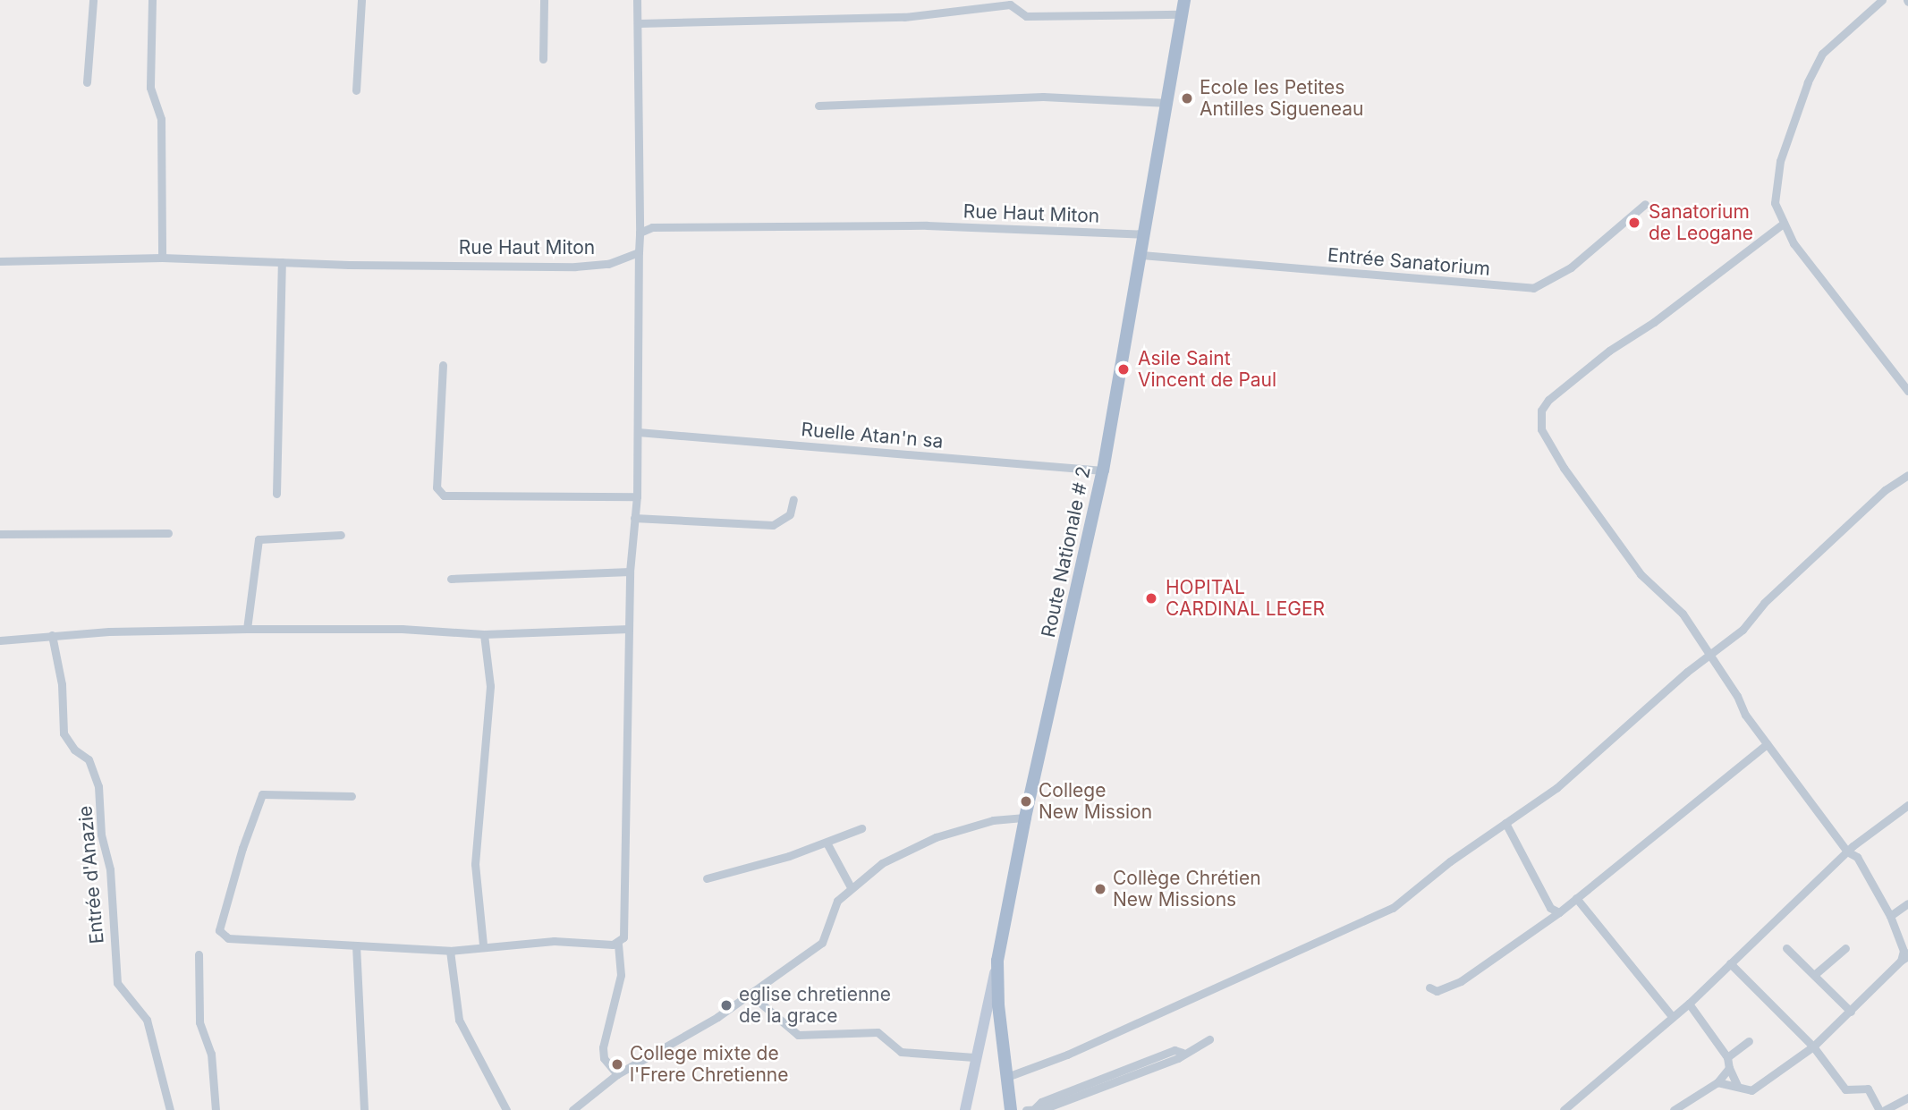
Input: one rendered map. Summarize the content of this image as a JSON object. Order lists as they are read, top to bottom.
{
  "streets": {
    "main road": ["Route Nationale # 2"],
    "street": [
      "Rue Haut Miton",
      "Entrée Sanatorium",
      "Ruelle Atan'n sa",
      "Entrée d'Anazie"
    ]
  },
  "crossings": [
    ["Rue Haut Miton", "Route Nationale # 2"],
    ["Entrée Sanatorium", "Route Nationale # 2"],
    ["Ruelle Atan'n sa", "Route Nationale # 2"]
  ],
  "places": [
    "Ecole les Petites Antilles Sigueneau",
    "Sanatorium de Leogane",
    "Asile Saint Vincent de Paul",
    "HOPITAL CARDINAL LEGER",
    "College New Mission",
    "Collège Chrétien New Missions",
    "eglise chretienne de la grace",
    "College mixte de l'Frere Chretienne"
  ]
}
